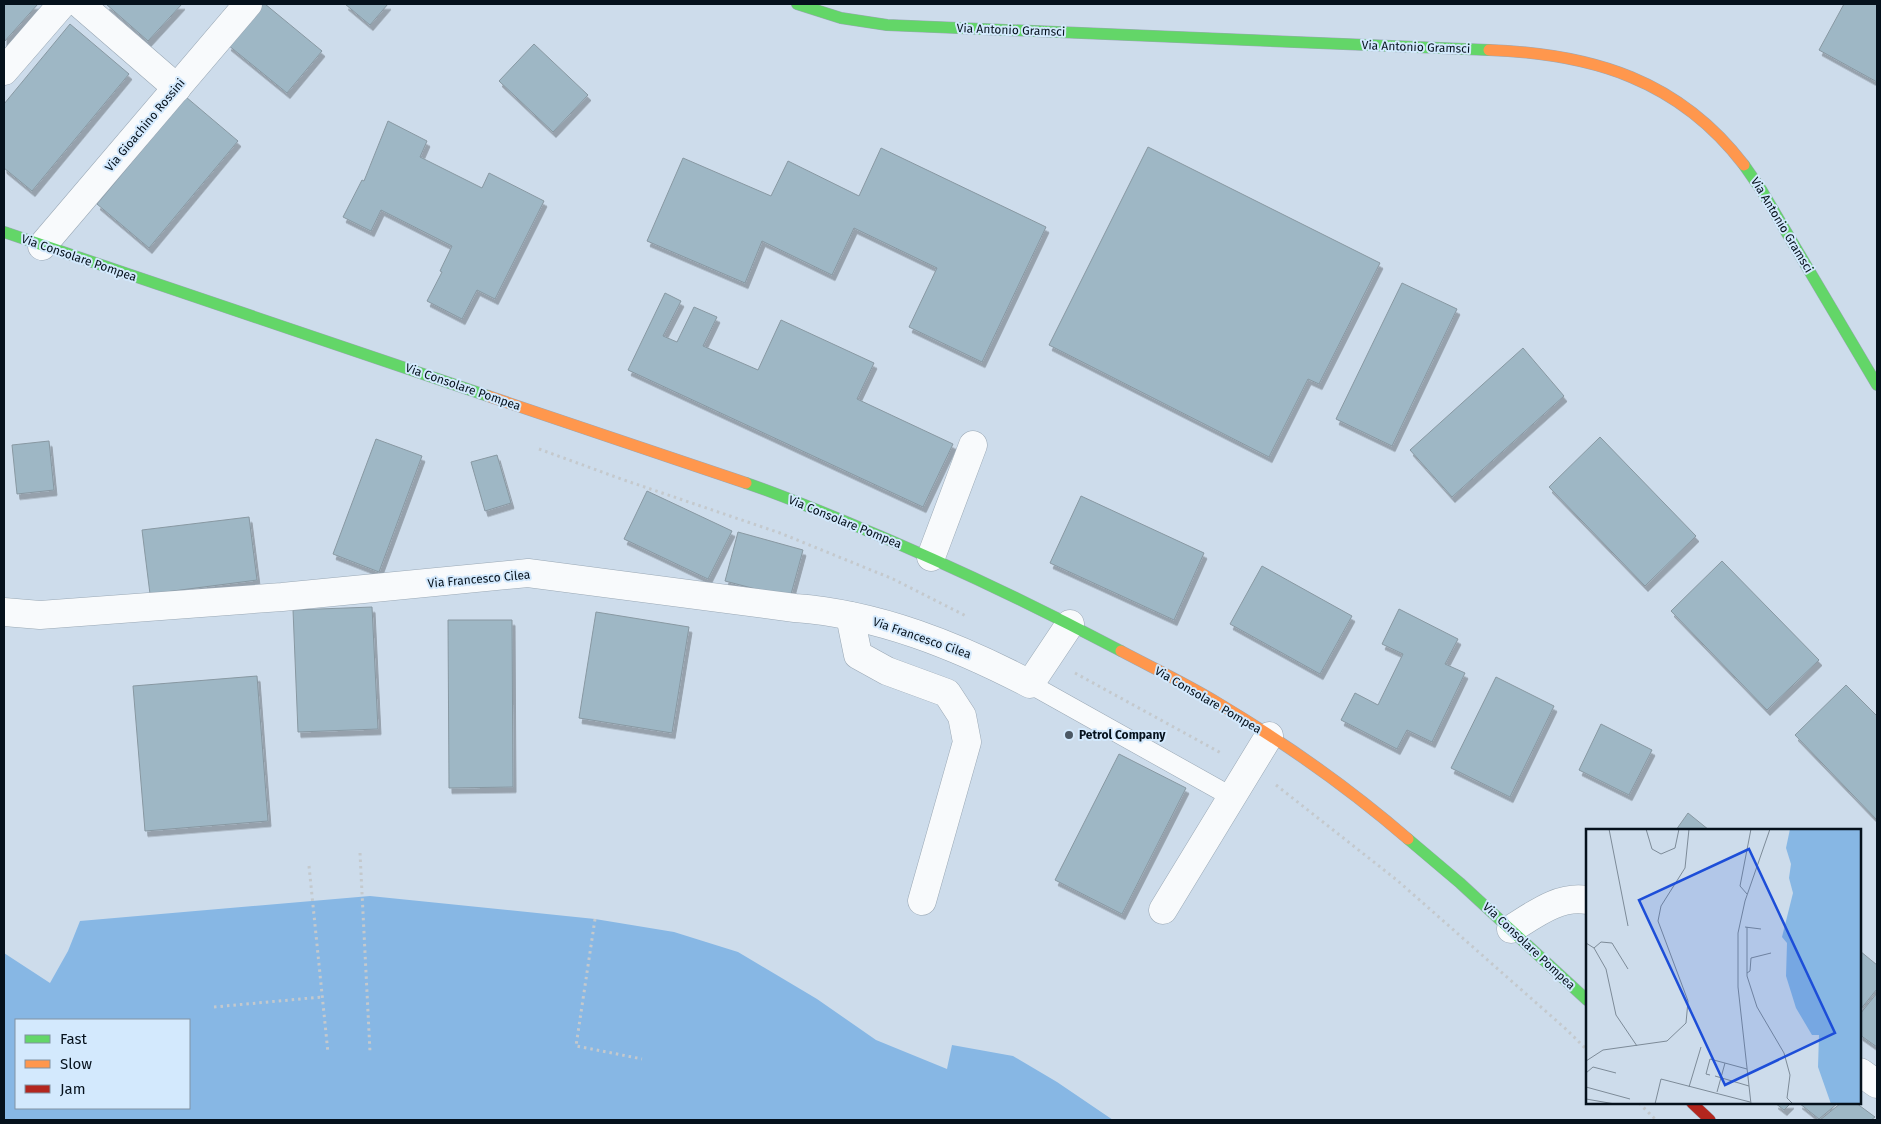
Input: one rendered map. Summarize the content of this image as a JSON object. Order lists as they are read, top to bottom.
{
  "streets": {
    "main road": ["Via Antonio Gramsci", "Via Consolare Pompea"],
    "street": ["Via Gioachino Rossini", "Via Francesco Cilea"]
  },
  "crossings": [
    ["Via Gioachino Rossini", "Via Consolare Pompea"]
  ],
  "places": ["Petrol Company"],
  "legend": ["Fast", "Slow", "Jam"]
}
